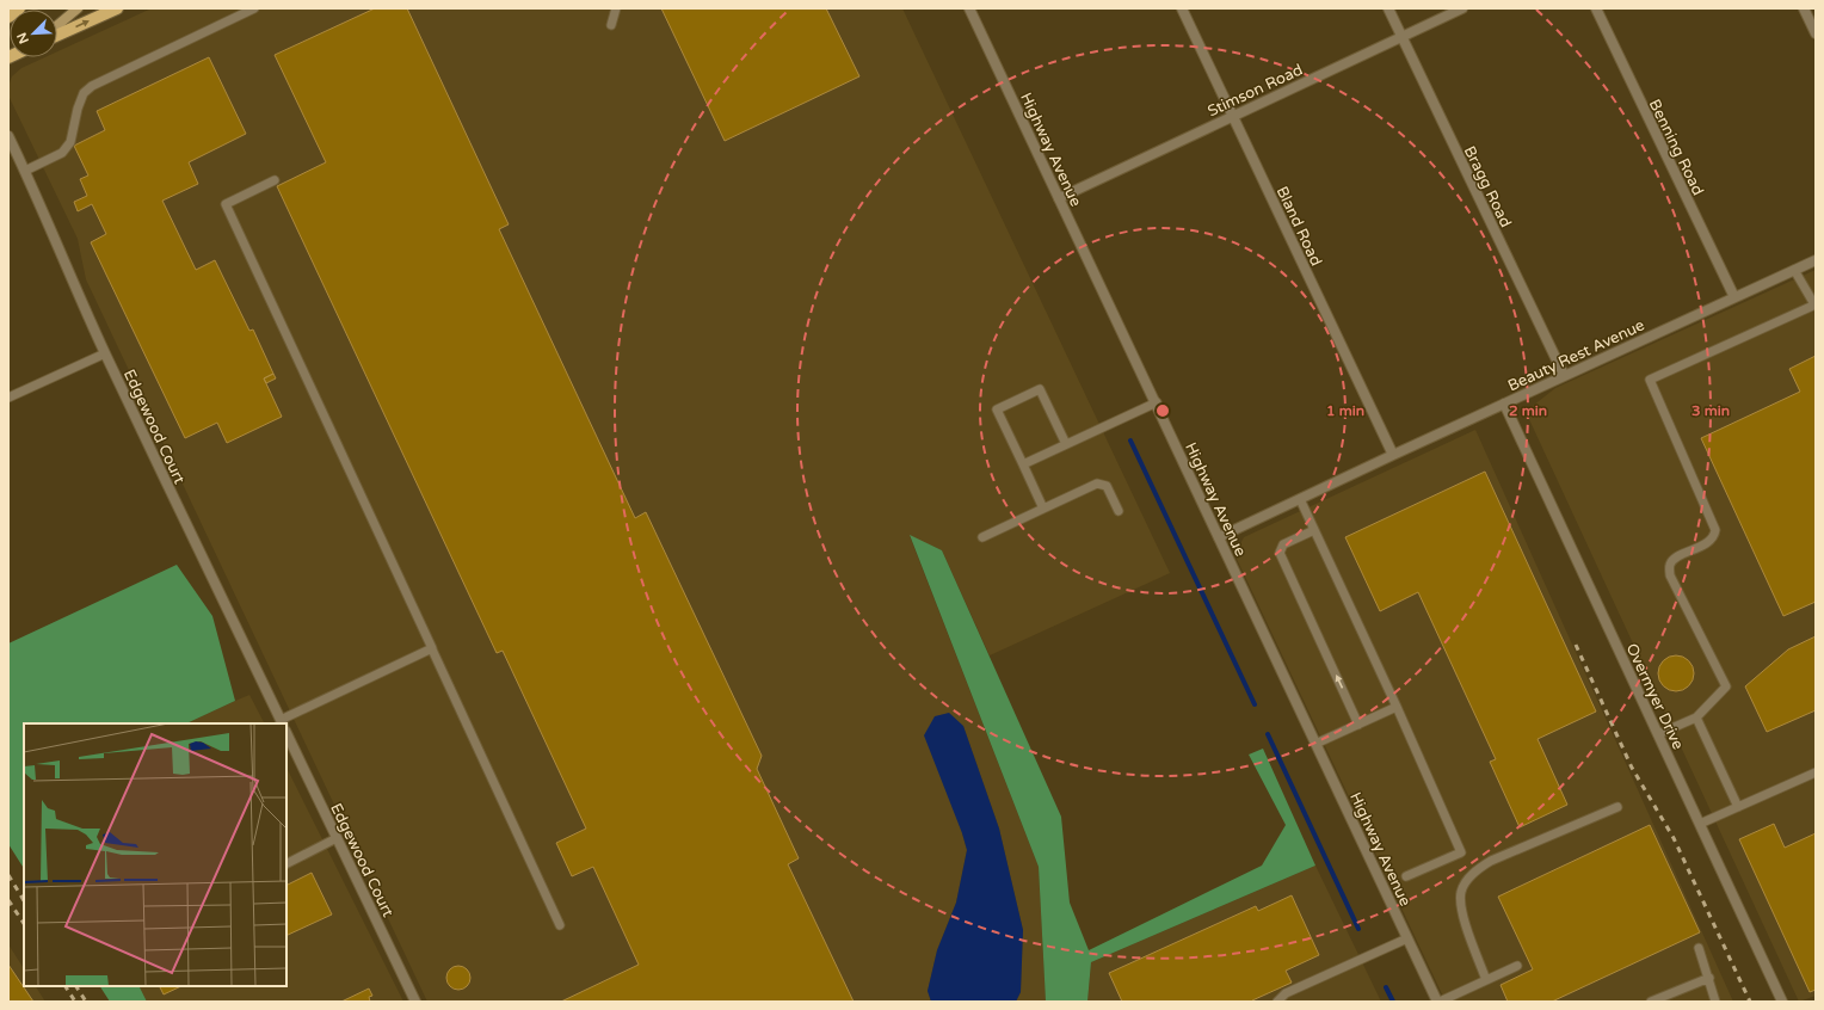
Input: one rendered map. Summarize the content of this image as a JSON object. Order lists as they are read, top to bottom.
{
  "streets": {
    "street": [
      "Stimson Road",
      "Benning Road",
      "Highway Avenue",
      "Bragg Road",
      "Bland Road",
      "Beauty Rest Avenue",
      "Edgewood Court",
      "Overmyer Drive"
    ]
  },
  "crossings": [
    ["Stimson Road", "Highway Avenue"],
    ["Stimson Road", "Bragg Road"],
    ["Stimson Road", "Bland Road"],
    ["Benning Road", "Beauty Rest Avenue"],
    ["Highway Avenue", "Beauty Rest Avenue"],
    ["Bragg Road", "Beauty Rest Avenue"],
    ["Bland Road", "Beauty Rest Avenue"],
    ["Beauty Rest Avenue", "Overmyer Drive"]
  ],
  "north": "bottom left",
  "rings": ["1 min", "2 min", "3 min"]
}
